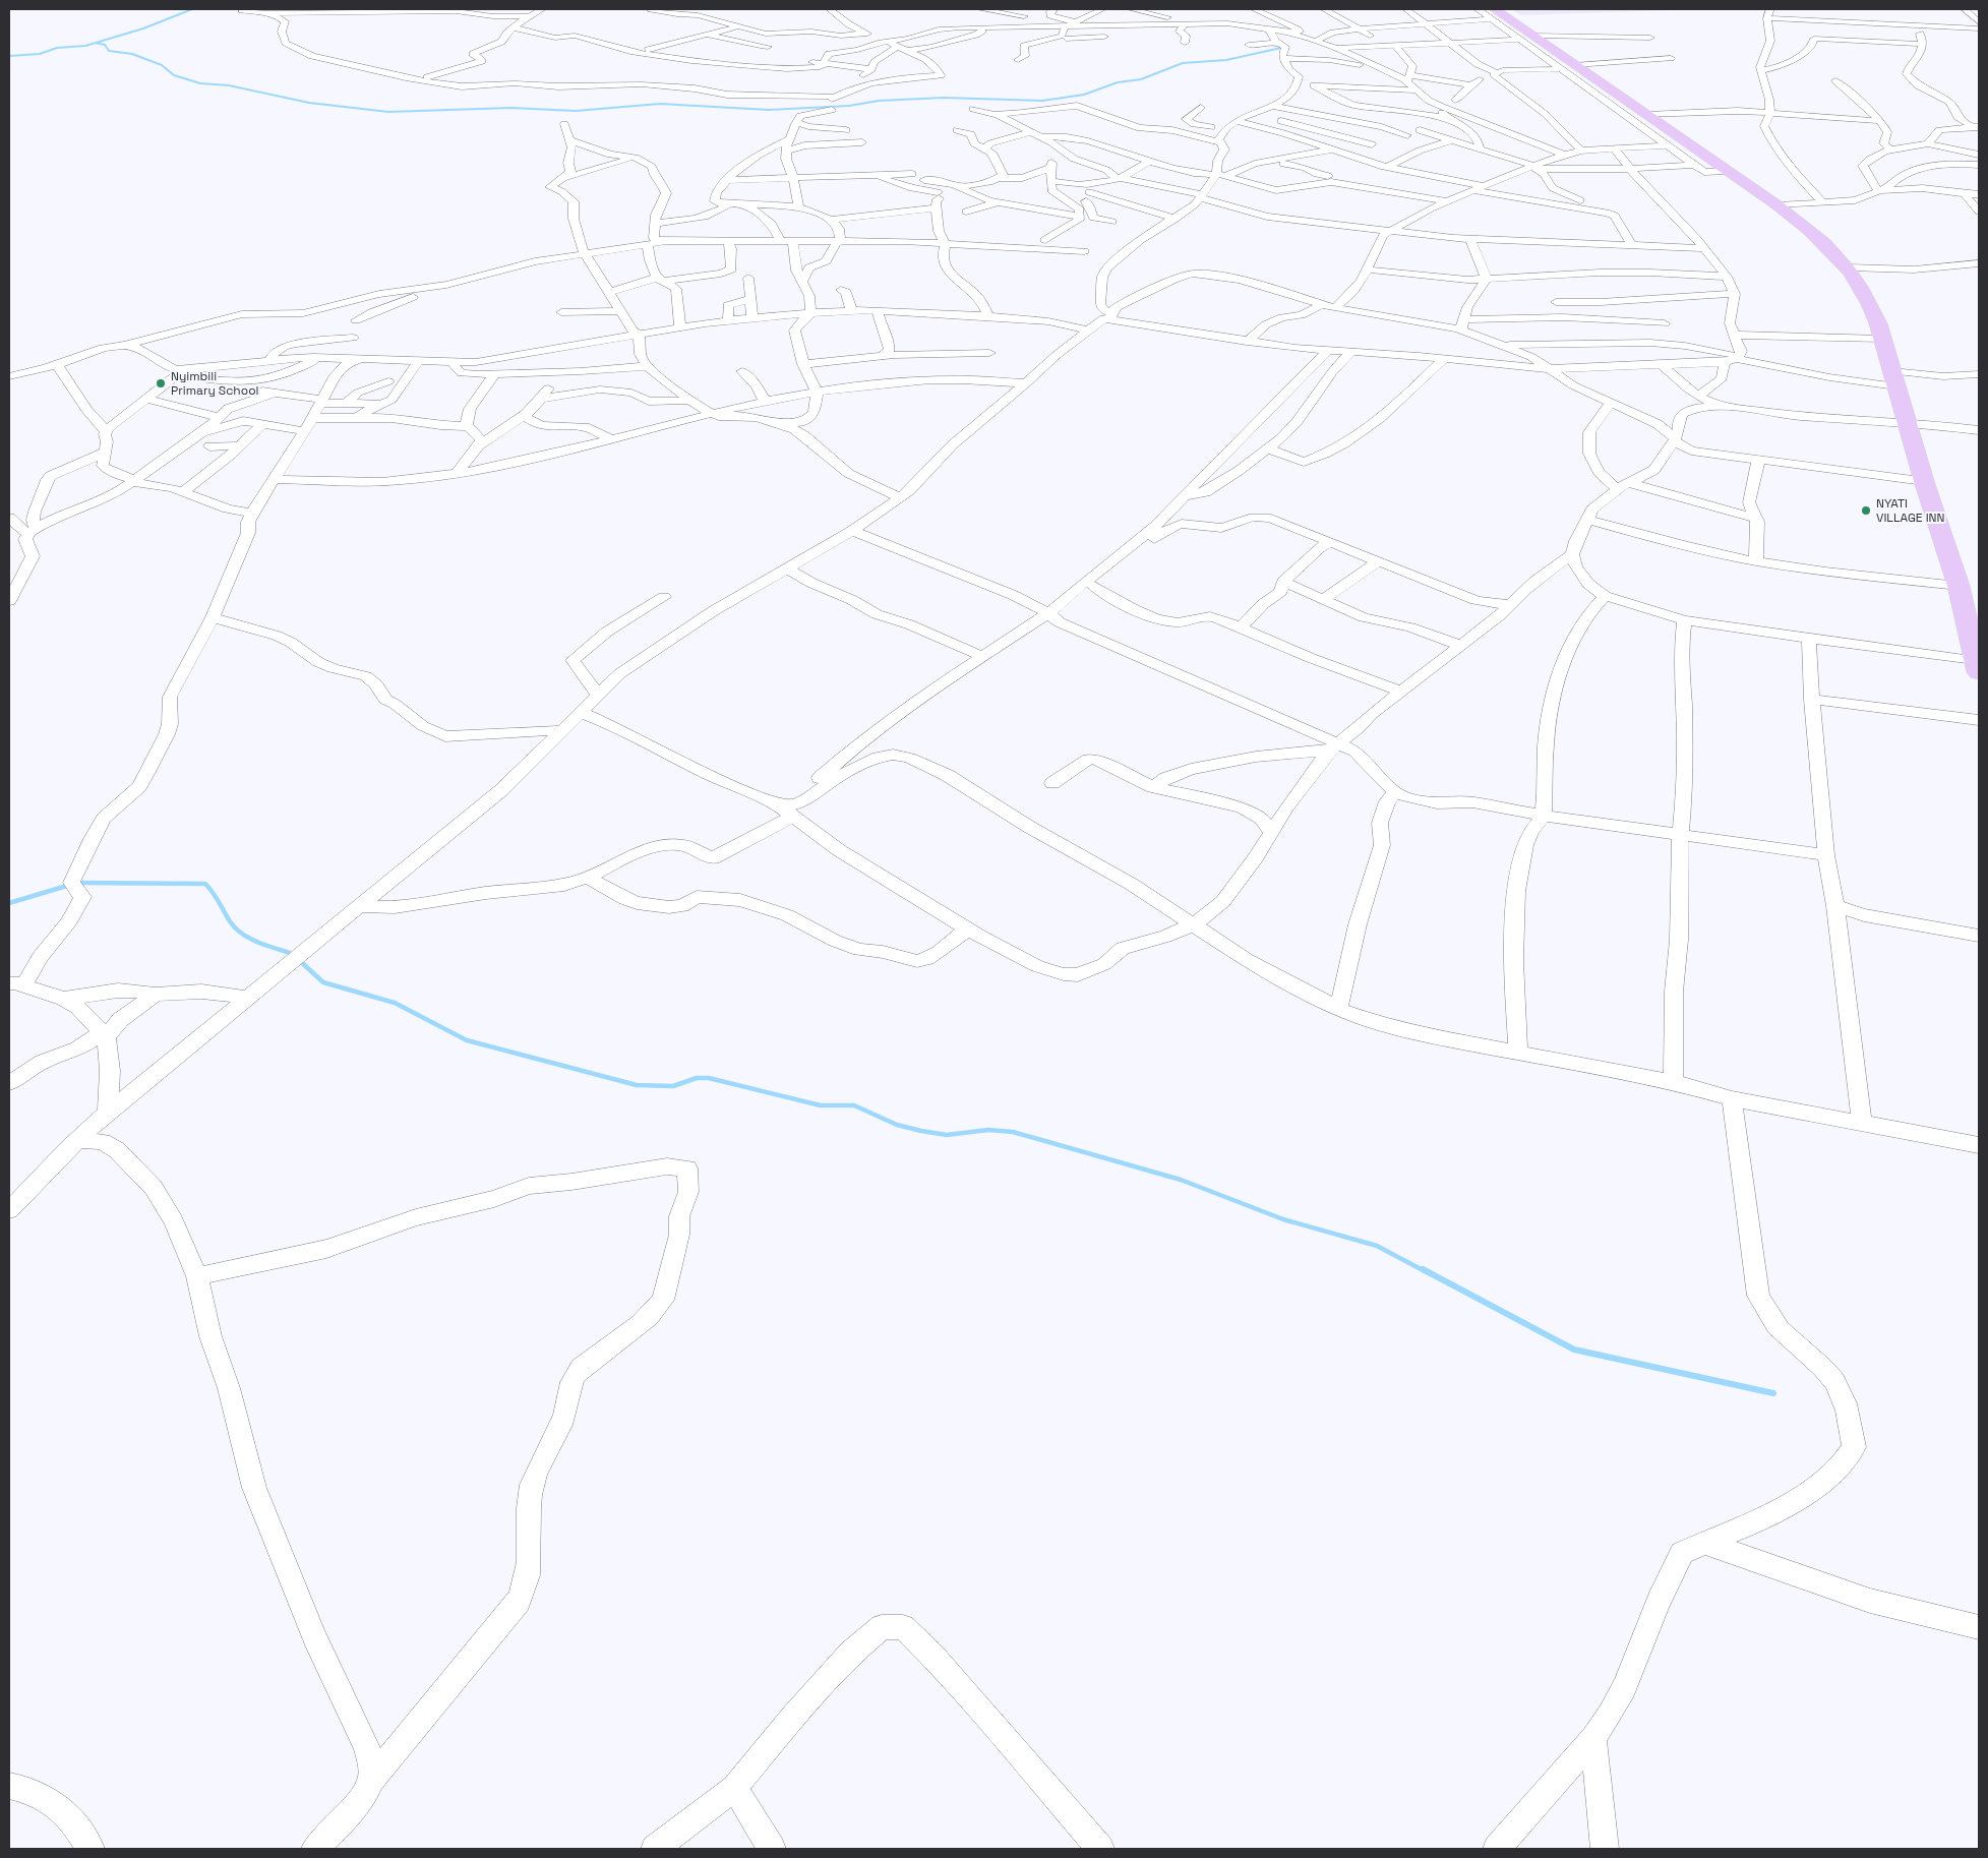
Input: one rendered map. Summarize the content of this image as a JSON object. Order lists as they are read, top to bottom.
{
  "places": ["Nyimbili Primary School", "NYATI VILLAGE INN"]
}
